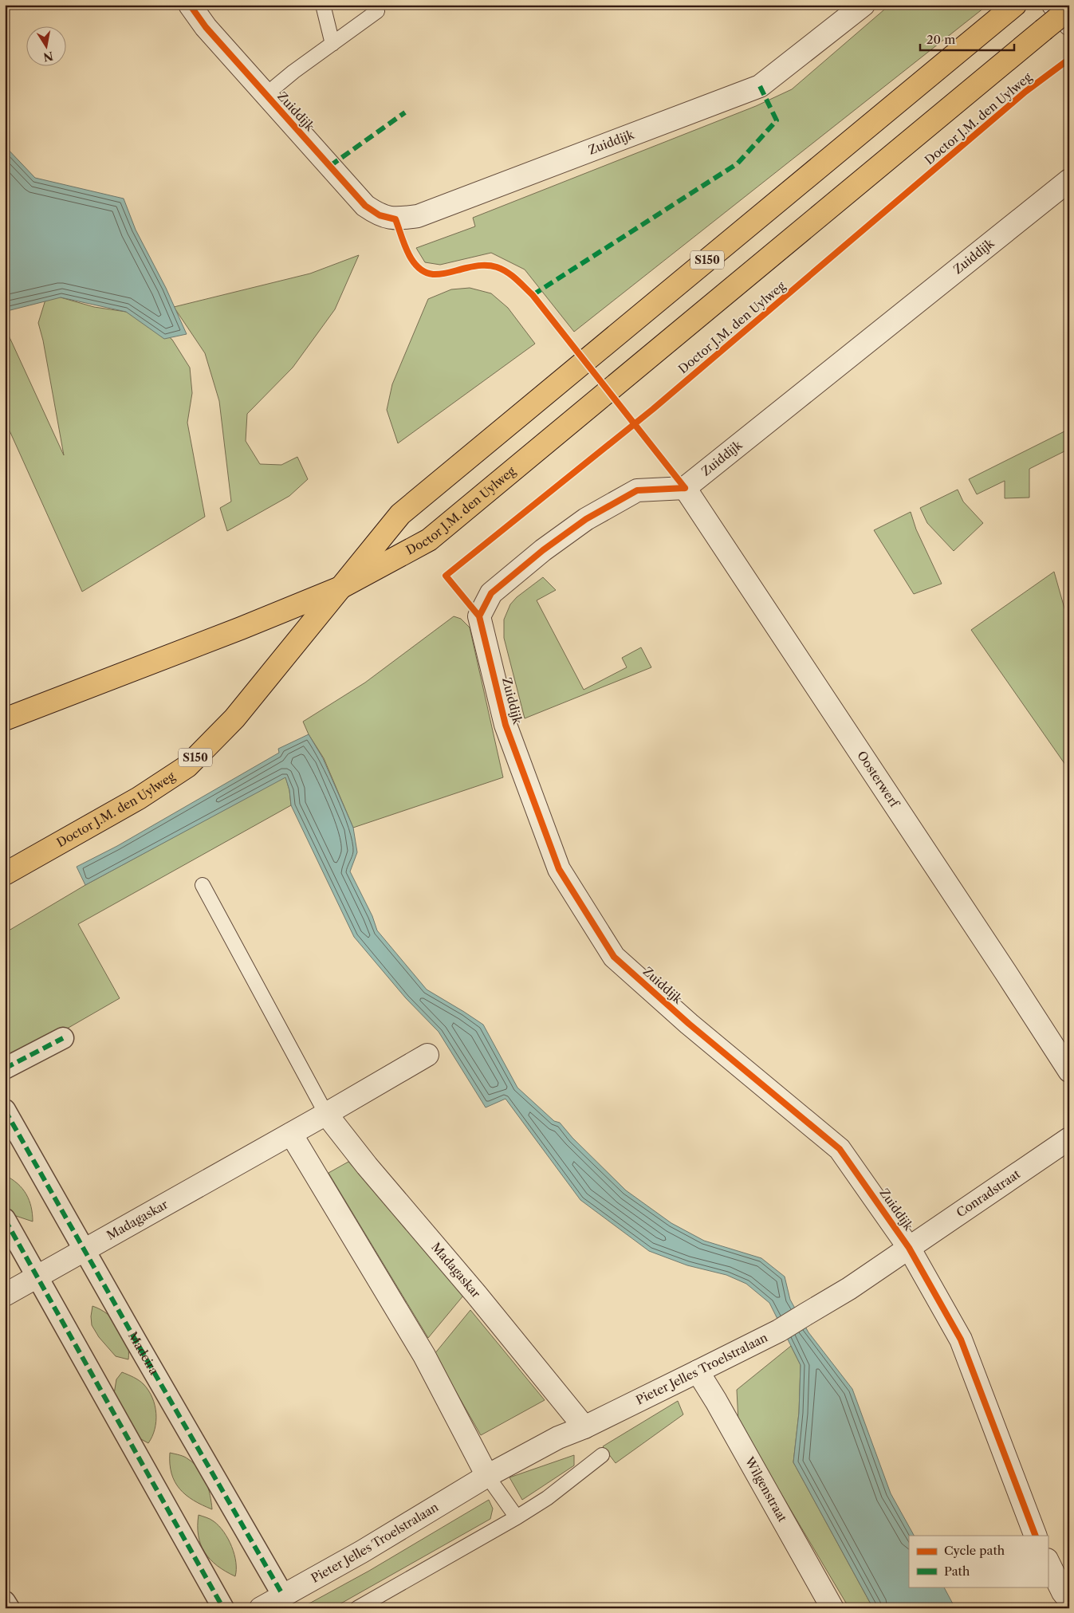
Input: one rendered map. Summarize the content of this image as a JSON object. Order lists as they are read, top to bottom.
{
  "streets": {
    "main road": ["Doctor J.M. den Uylweg", "S150"],
    "street": [
      "Zuiddijk",
      "Oosterwerf",
      "Conradstraat",
      "Madagaskar",
      "Madeira",
      "Pieter Jelles Troelstralaan",
      "Wilgenstraat"
    ]
  },
  "crossings": [
    ["Zuiddijk", "Oosterwerf"],
    ["Zuiddijk", "Conradstraat"],
    ["Zuiddijk", "Pieter Jelles Troelstralaan"],
    ["Conradstraat", "Pieter Jelles Troelstralaan"],
    ["Madagaskar", "Madeira"],
    ["Madagaskar", "Pieter Jelles Troelstralaan"],
    ["Madeira", "Pieter Jelles Troelstralaan"],
    ["Pieter Jelles Troelstralaan", "Wilgenstraat"]
  ],
  "legend": ["Cycle path", "Path"],
  "scale_bar": "20 m",
  "north": "bottom"
}
